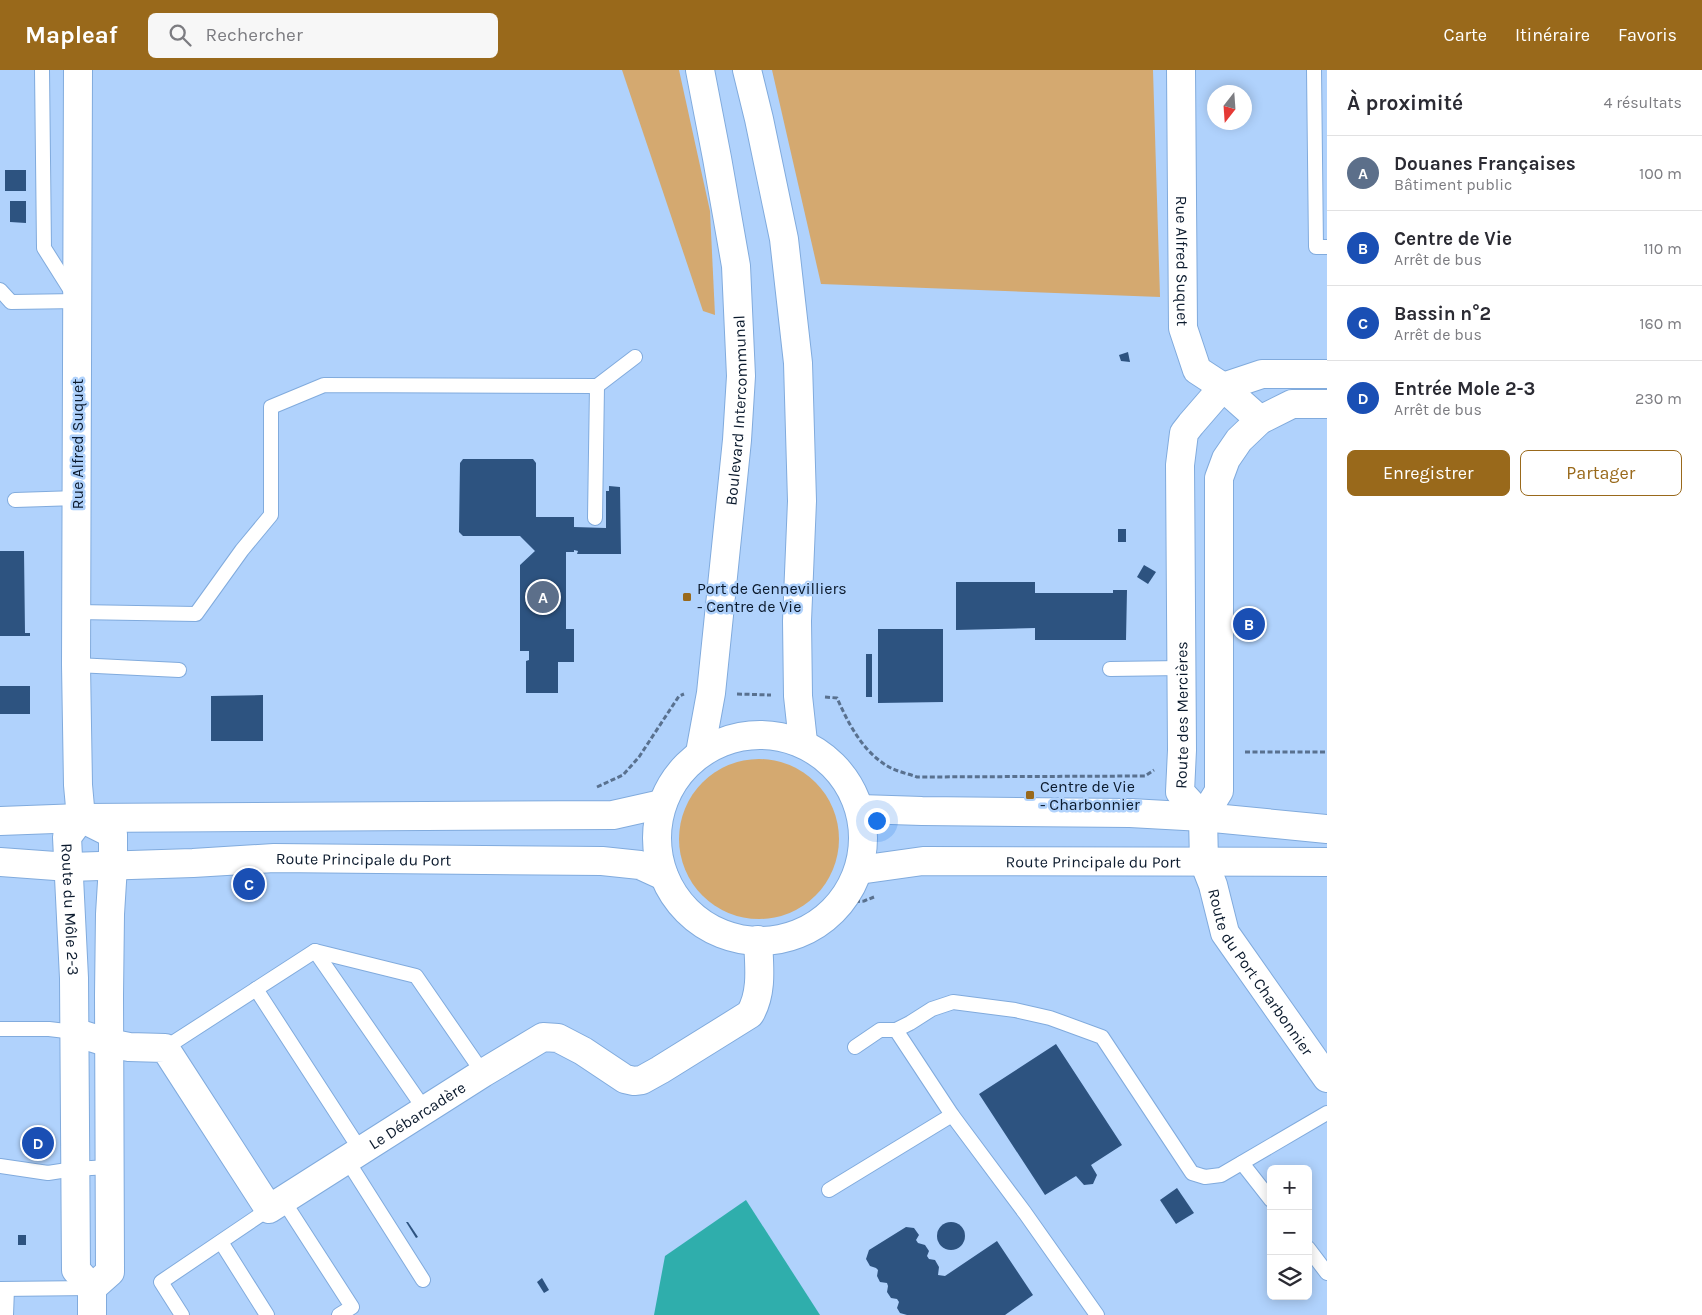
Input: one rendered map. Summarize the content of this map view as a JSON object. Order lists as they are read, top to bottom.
{
  "streets": {
    "street": [
      "Rue Alfred Suquet",
      "Boulevard Intercommunal",
      "Route des Mercières",
      "Route Principale du Port",
      "Route du Môle 2-3",
      "Route du Port Charbonnier",
      "Le Débarcadère"
    ]
  },
  "crossings": [
    ["Rue Alfred Suquet", "Route des Mercières"],
    ["Rue Alfred Suquet", "Route du Môle 2-3"],
    ["Route Principale du Port", "Route du Môle 2-3"],
    ["Route Principale du Port", "Route du Port Charbonnier"]
  ],
  "places": {
    "transit": ["Port de Gennevilliers - Centre de Vie", "Centre de Vie - Charbonnier"]
  },
  "north": "bottom",
  "page": {
    "header": "Mapleaf",
    "search": "Rechercher",
    "nav": ["Carte", "Itinéraire", "Favoris"],
    "heading": ["À proximité", "4 résultats"],
    "list": [
      {
        "mark": "A",
        "name": "Douanes Françaises",
        "note": "Bâtiment public",
        "value": "100 m"
      },
      {
        "mark": "B",
        "name": "Centre de Vie",
        "note": "Arrêt de bus",
        "value": "110 m"
      },
      {
        "mark": "C",
        "name": "Bassin n°2",
        "note": "Arrêt de bus",
        "value": "160 m"
      },
      {
        "mark": "D",
        "name": "Entrée Mole 2-3",
        "note": "Arrêt de bus",
        "value": "230 m"
      }
    ],
    "buttons": ["Enregistrer", "Partager"],
    "pins": [
      "A",
      "B",
      "C",
      "D"
    ],
    "map_buttons": ["+", "−"]
  }
}
